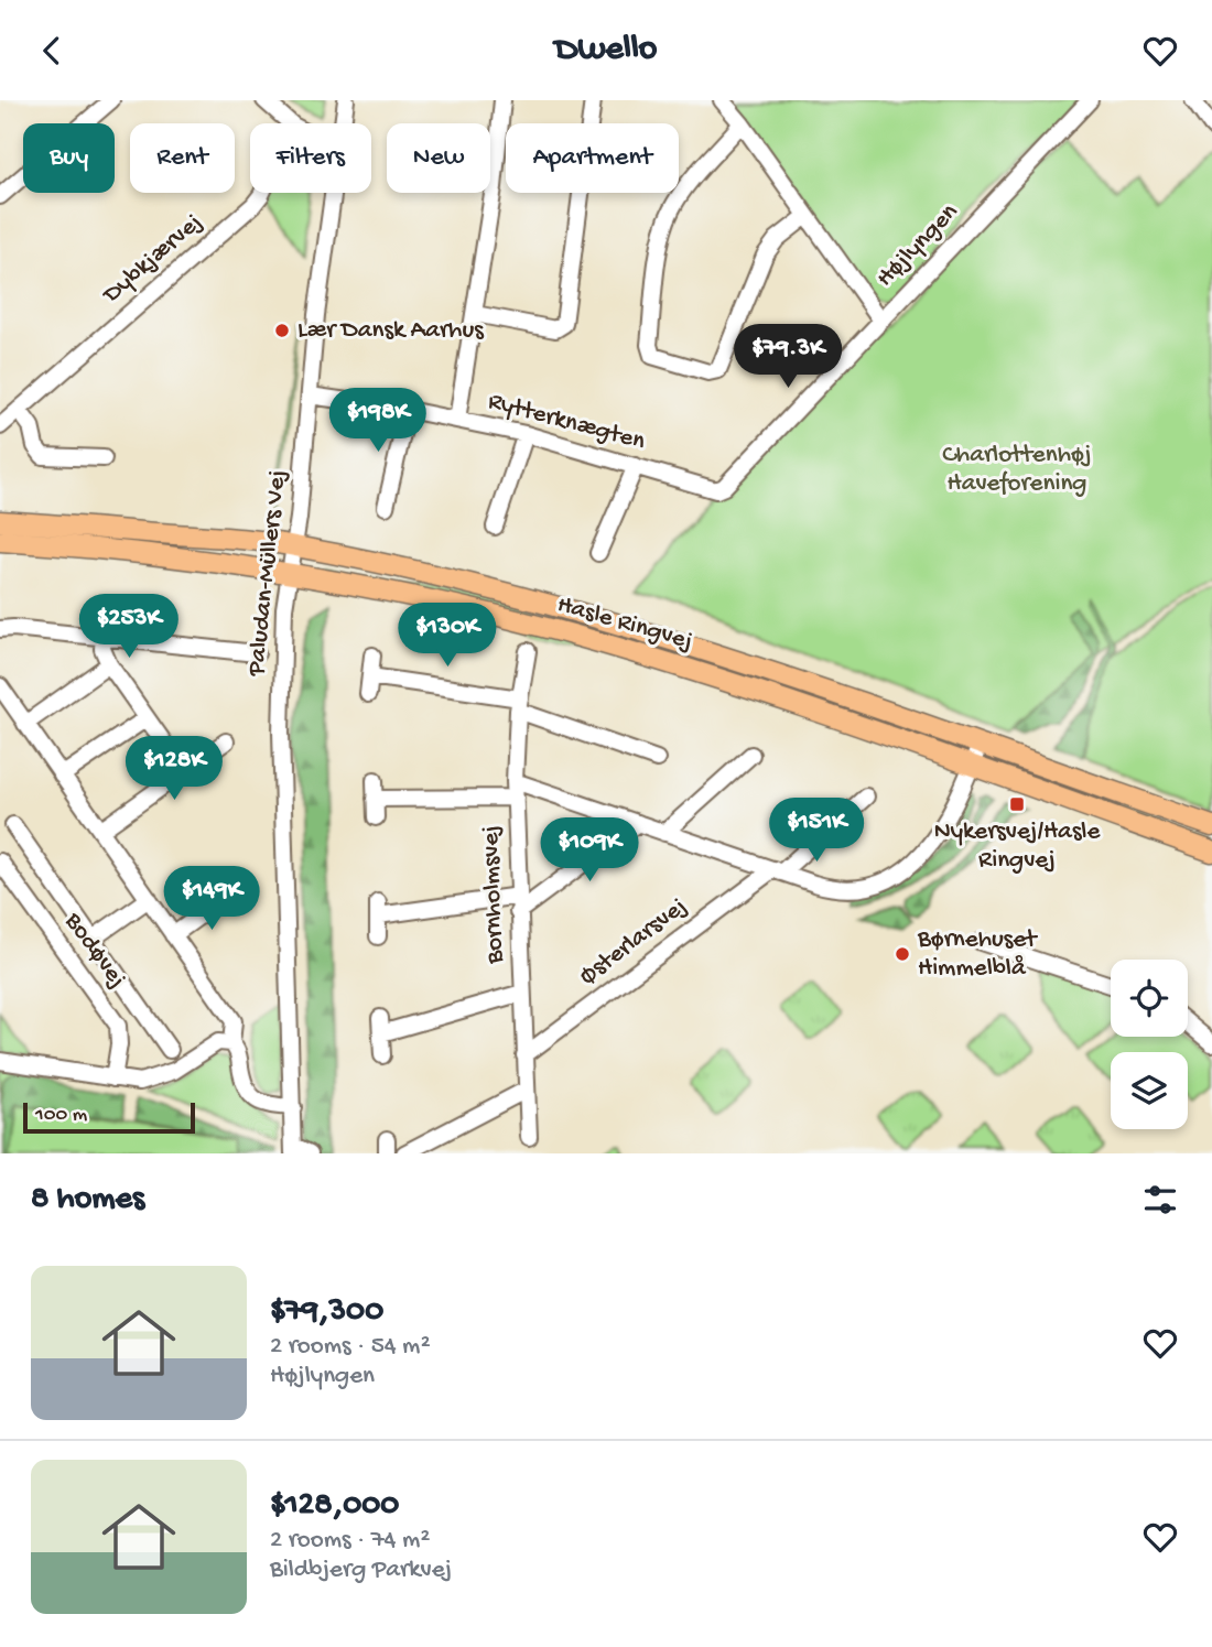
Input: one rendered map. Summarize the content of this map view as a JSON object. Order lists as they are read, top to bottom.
{
  "streets": {
    "main road": ["Hasle Ringvej"],
    "street": [
      "Højlyngen",
      "Dybkjærvej",
      "Rytterknægten",
      "Paludan-Müllers Vej",
      "Bornholmsvej",
      "Østerlarsvej",
      "Bodøvej"
    ]
  },
  "crossings": [
    ["Højlyngen", "Rytterknægten"],
    ["Rytterknægten", "Paludan-Müllers Vej"],
    ["Paludan-Müllers Vej", "Hasle Ringvej"],
    ["Bornholmsvej", "Østerlarsvej"]
  ],
  "parks": ["Charlottenhøj Haveforening"],
  "places": {
    "other": ["Lær Dansk Aarhus", "Børnehuset Himmelblå"],
    "transit": ["Nykersvej/Hasle Ringvej"]
  },
  "scale_bar": "100 m",
  "page": {
    "header": "Dwello",
    "chip": [
      "Buy",
      "Rent",
      "Filters",
      "New",
      "Apartment"
    ],
    "price": [
      "$79.3K",
      "$198K",
      "$253K",
      "$130K",
      "$128K",
      "$151K",
      "$109K",
      "$149K"
    ],
    "scale": "100 m",
    "heading": "8 homes",
    "list": [
      {
        "name": "$79,300",
        "note": "2 rooms · 54 m² · Højlyngen"
      },
      {
        "name": "$128,000",
        "note": "2 rooms · 74 m² · Bildbjerg Parkvej"
      }
    ]
  }
}
